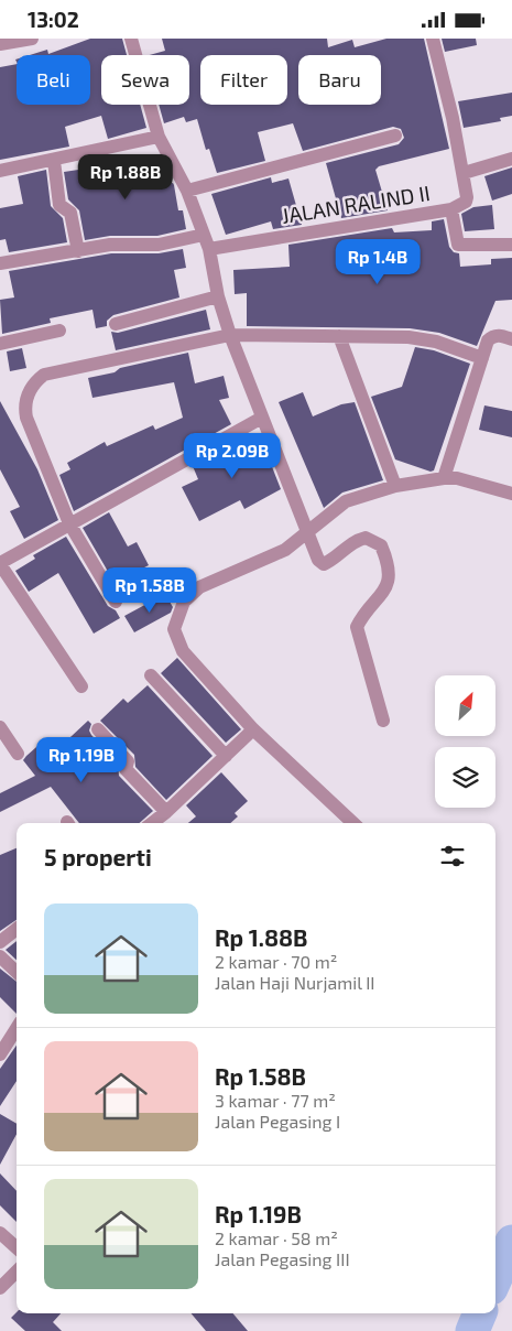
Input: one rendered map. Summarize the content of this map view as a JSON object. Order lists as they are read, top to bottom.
{
  "streets": {
    "street": ["JALAN RALIND II"]
  },
  "north": "top right",
  "page": {
    "status": "13:02",
    "chip": [
      "Beli",
      "Sewa",
      "Filter",
      "Baru"
    ],
    "price": [
      "Rp 1.88B",
      "Rp 1.4B",
      "Rp 2.09B",
      "Rp 1.58B",
      "Rp 1.19B"
    ],
    "heading": "5 properti",
    "list": [
      {
        "name": "Rp 1.88B",
        "note": "2 kamar · 70 m² · Jalan Haji Nurjamil II"
      },
      {
        "name": "Rp 1.58B",
        "note": "3 kamar · 77 m² · Jalan Pegasing I"
      },
      {
        "name": "Rp 1.19B",
        "note": "2 kamar · 58 m² · Jalan Pegasing III"
      }
    ]
  }
}
